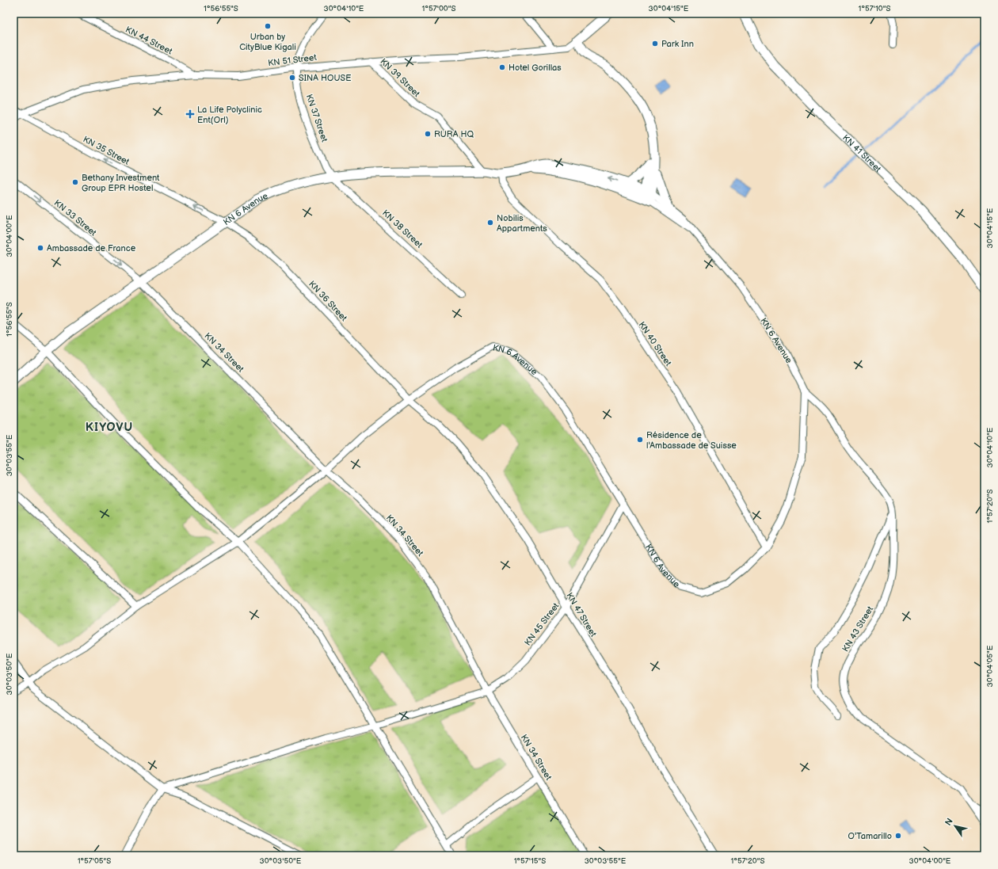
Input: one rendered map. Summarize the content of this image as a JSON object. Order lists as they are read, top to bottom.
{
  "streets": {
    "main road": ["KN 41 Street", "KN 6 Avenue"],
    "street": [
      "KN 44 Street",
      "KN 51 Street",
      "KN 39 Street",
      "KN 37 Street",
      "KN 35 Street",
      "KN 33 Street",
      "KN 38 Street",
      "KN 36 Street",
      "KN 40 Street",
      "KN 34 Street",
      "KN 47 Street",
      "KN 45 Street",
      "KN 43 Street"
    ]
  },
  "crossings": [
    ["KN 44 Street", "KN 51 Street"],
    ["KN 51 Street", "KN 39 Street"],
    ["KN 51 Street", "KN 37 Street"],
    ["KN 51 Street", "KN 35 Street"],
    ["KN 39 Street", "KN 6 Avenue"],
    ["KN 37 Street", "KN 6 Avenue"],
    ["KN 37 Street", "KN 38 Street"],
    ["KN 35 Street", "KN 6 Avenue"],
    ["KN 35 Street", "KN 36 Street"],
    ["KN 6 Avenue", "KN 33 Street"],
    ["KN 6 Avenue", "KN 38 Street"],
    ["KN 6 Avenue", "KN 36 Street"],
    ["KN 6 Avenue", "KN 40 Street"],
    ["KN 6 Avenue", "KN 34 Street"],
    ["KN 6 Avenue", "KN 47 Street"],
    ["KN 6 Avenue", "KN 45 Street"],
    ["KN 6 Avenue", "KN 43 Street"],
    ["KN 33 Street", "KN 34 Street"],
    ["KN 36 Street", "KN 47 Street"],
    ["KN 34 Street", "KN 45 Street"],
    ["KN 47 Street", "KN 45 Street"]
  ],
  "one_way": ["KN 35 Street", "KN 33 Street"],
  "districts": ["KIYOVU"],
  "places": {
    "other": [
      "Urban by CityBlue Kigali",
      "Park Inn",
      "Hotel Gorillas",
      "SINA HOUSE",
      "RURA HQ",
      "Bethany Investment Group EPR Hostel",
      "Nobilis Appartments",
      "Ambassade de France",
      "Résidence de l'Ambassade de Suisse",
      "O'Tamarillo"
    ],
    "health": ["La Life Polyclinic Ent(Orl)"]
  },
  "north": "top left",
  "coordinates": [
    "1°56'55\"S",
    "30°04'10\"E",
    "1°57'00\"S",
    "30°04'15\"E",
    "1°57'10\"S",
    "30°04'00\"E",
    "30°03'55\"E",
    "1°57'20\"S",
    "30°04'05\"E",
    "30°03'50\"E",
    "1°57'05\"S",
    "1°57'15\"S"
  ]
}
